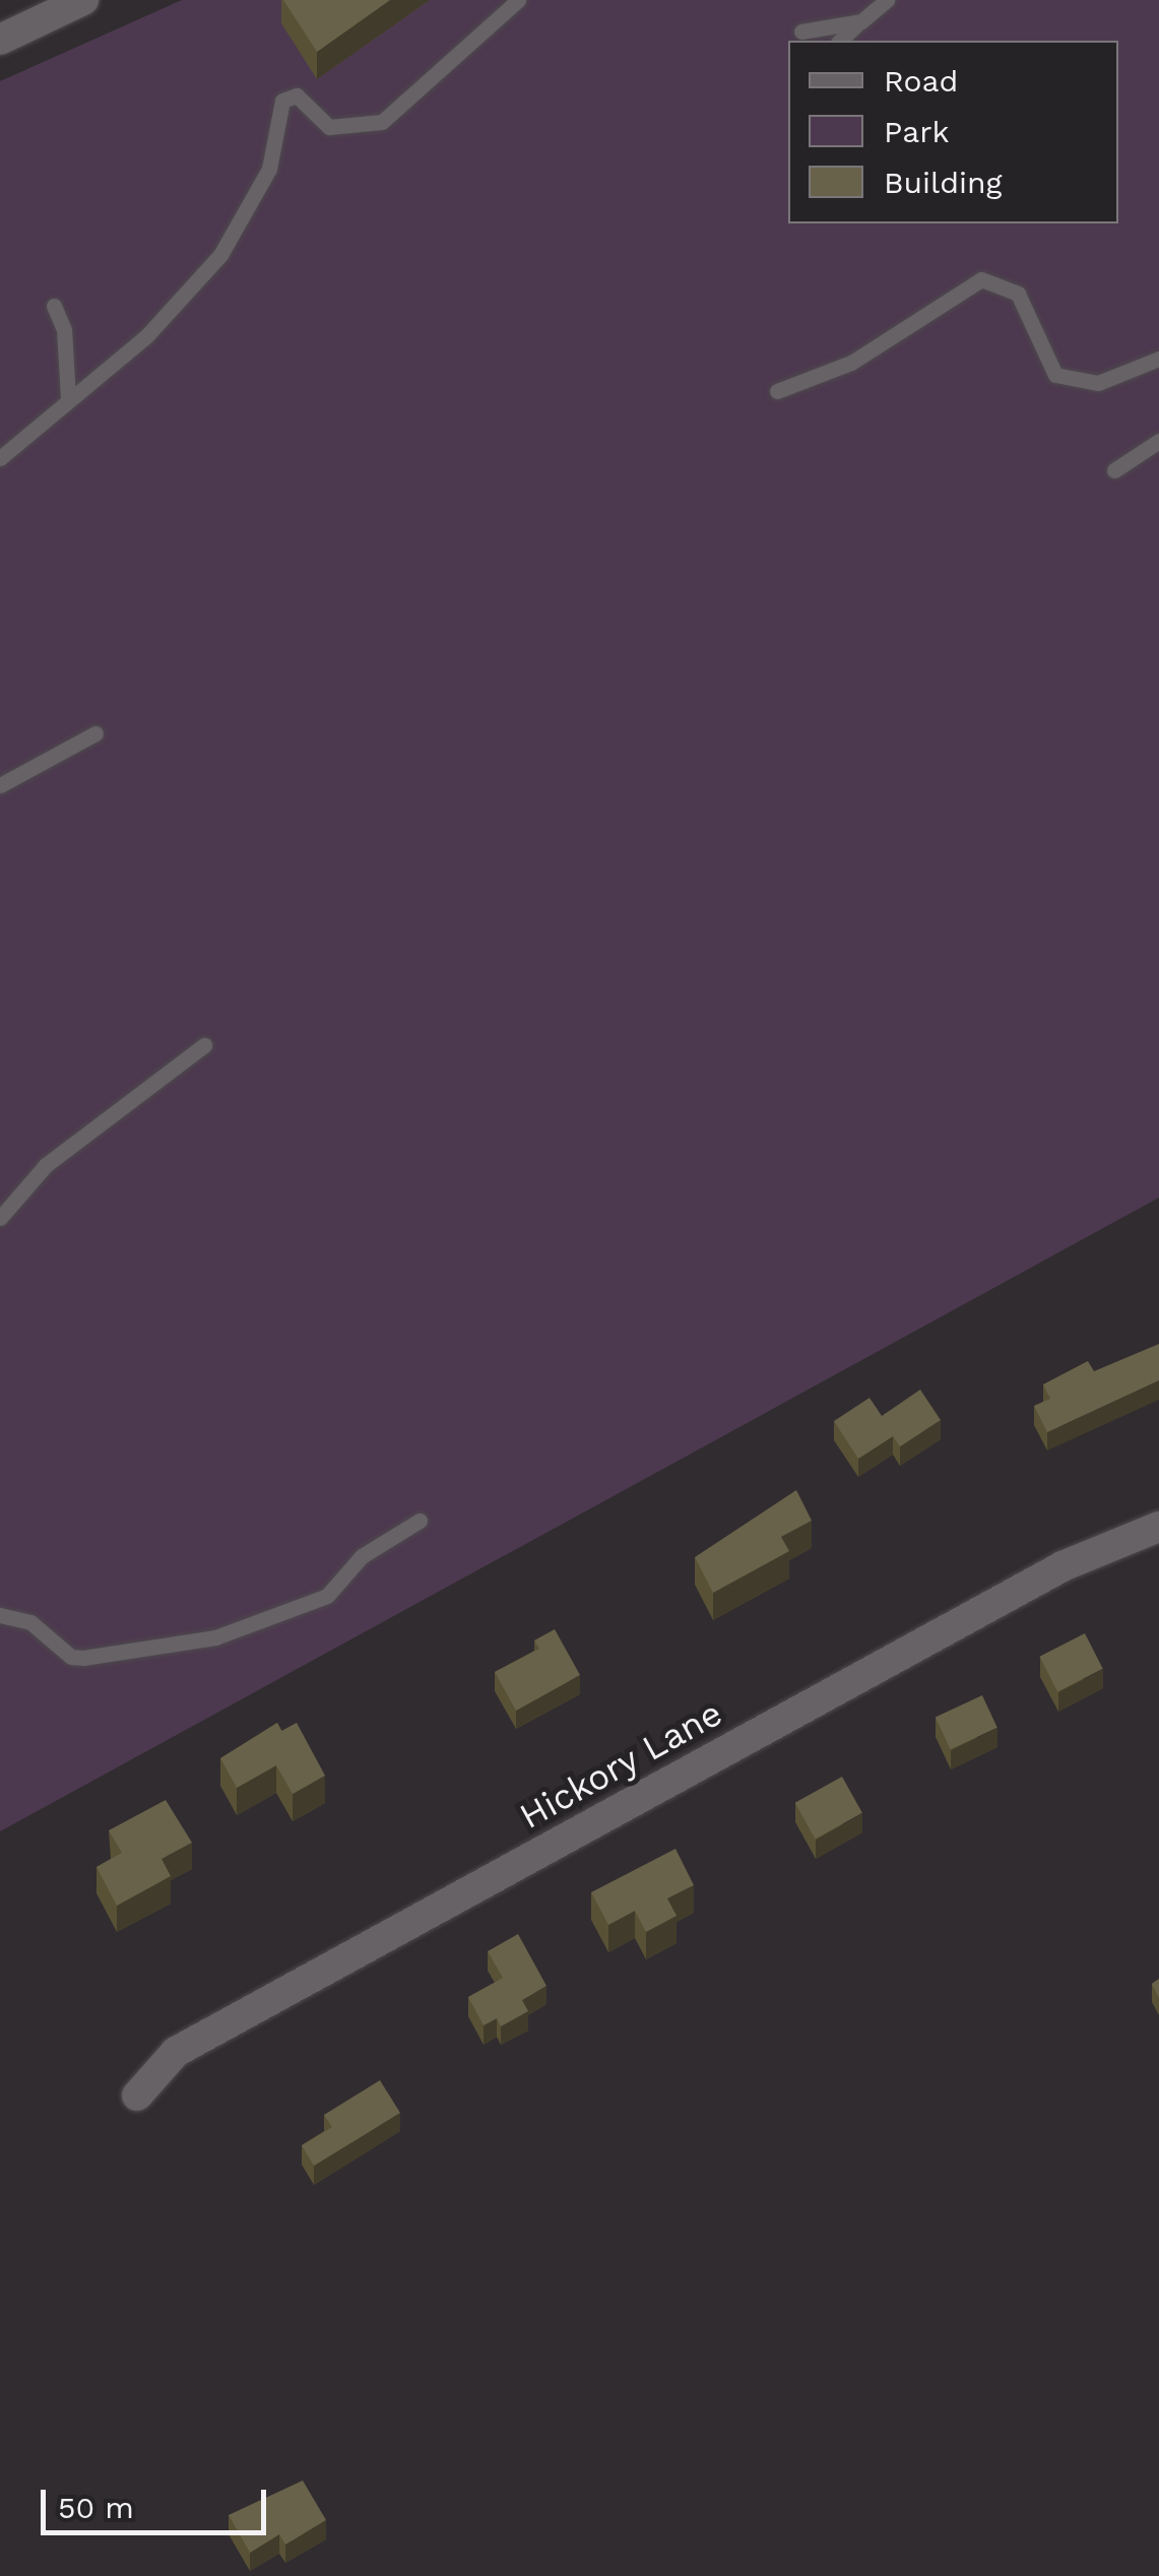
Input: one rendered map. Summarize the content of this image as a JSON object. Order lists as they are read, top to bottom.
{
  "streets": {
    "street": ["Hickory Lane"]
  },
  "legend": ["Road", "Park", "Building"],
  "scale_bar": "50 m"
}
